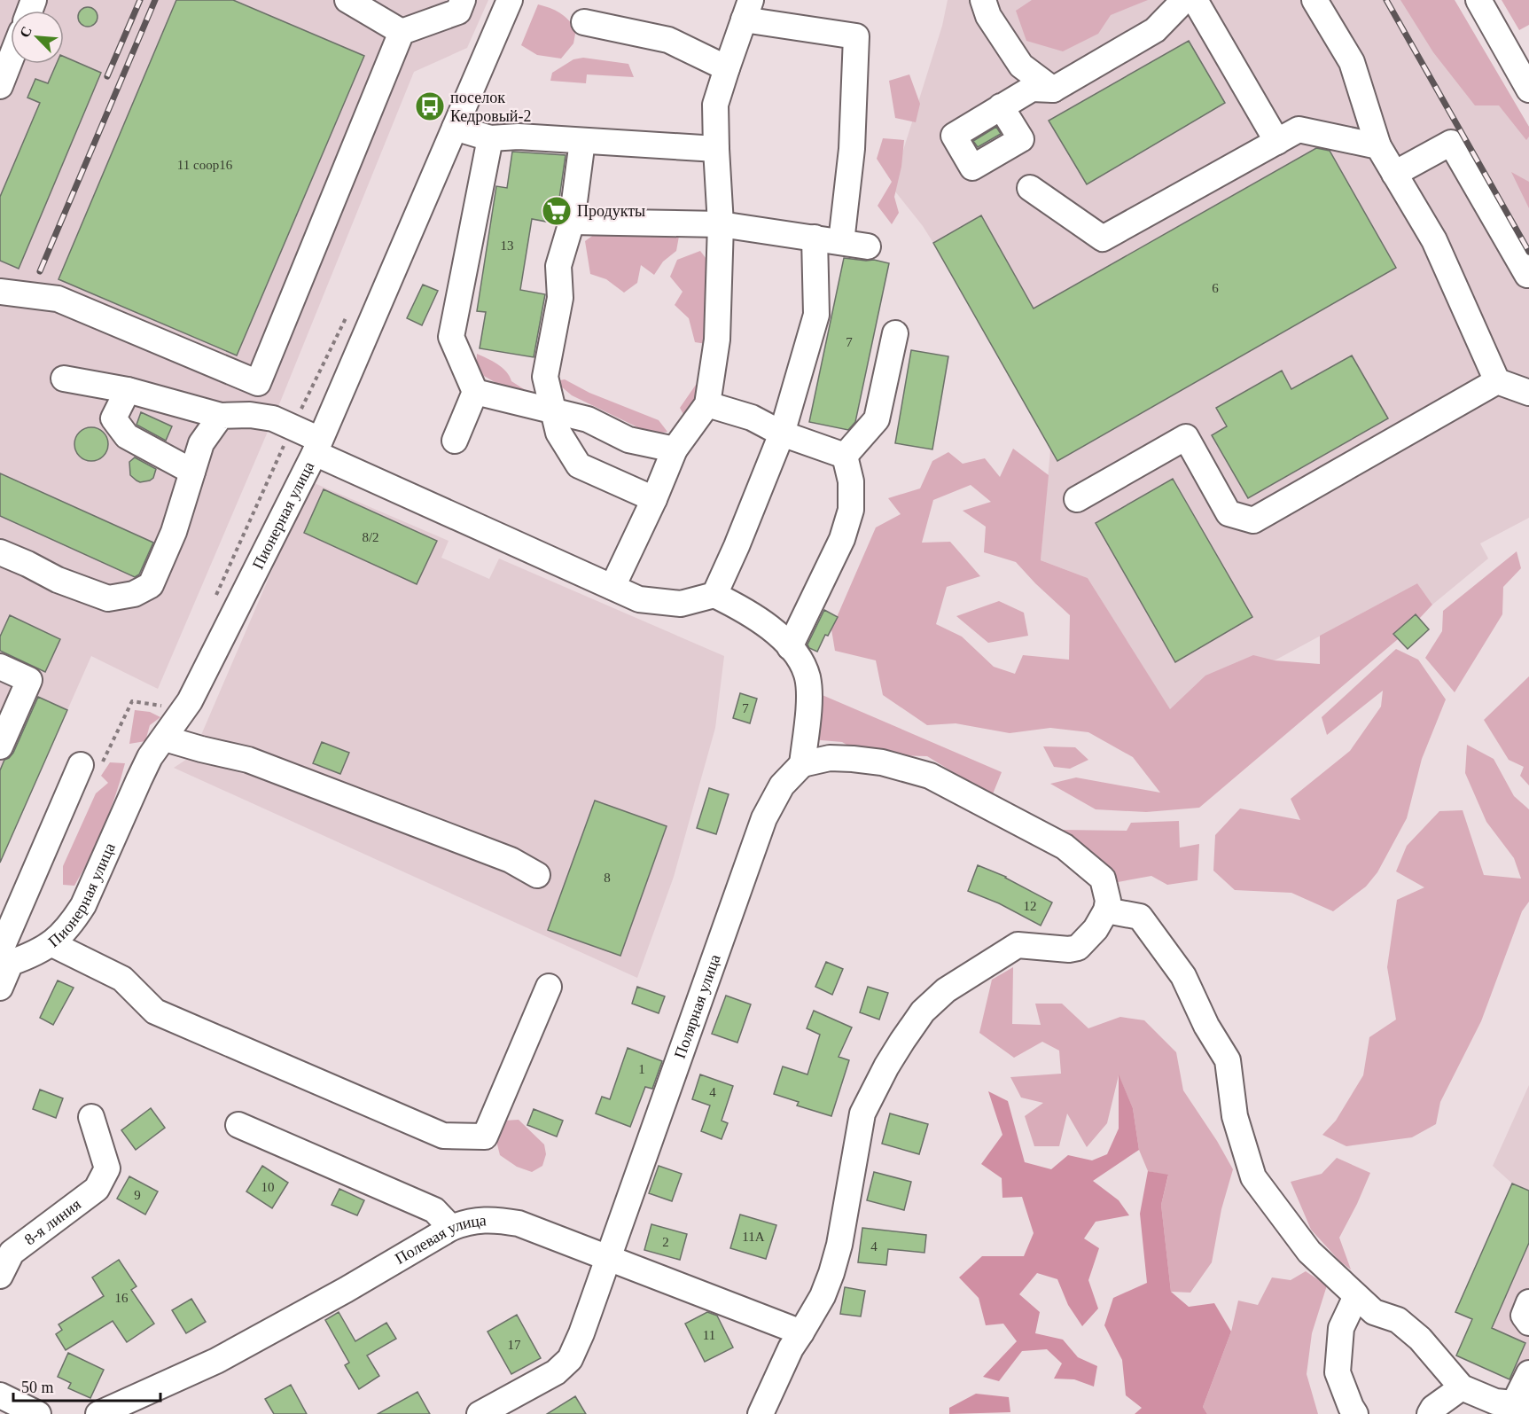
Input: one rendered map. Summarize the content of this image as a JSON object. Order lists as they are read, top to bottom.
{
  "streets": {
    "street": [
      "Пионерная улица",
      "Полярная улица",
      "8-я линия",
      "Полевая улица"
    ]
  },
  "crossings": [
    ["Полярная улица", "Полевая улица"]
  ],
  "places": {
    "bus stop": ["поселок Кедровый-2"],
    "supermarket": ["Продукты"]
  },
  "house_numbers": [
    "11 соор16",
    "13",
    "6",
    "7",
    "8/2",
    "7",
    "8",
    "12",
    "1",
    "4",
    "10",
    "9",
    "11А",
    "2",
    "4",
    "16",
    "11",
    "17"
  ],
  "scale_bar": "50 m",
  "north": "top left"
}
